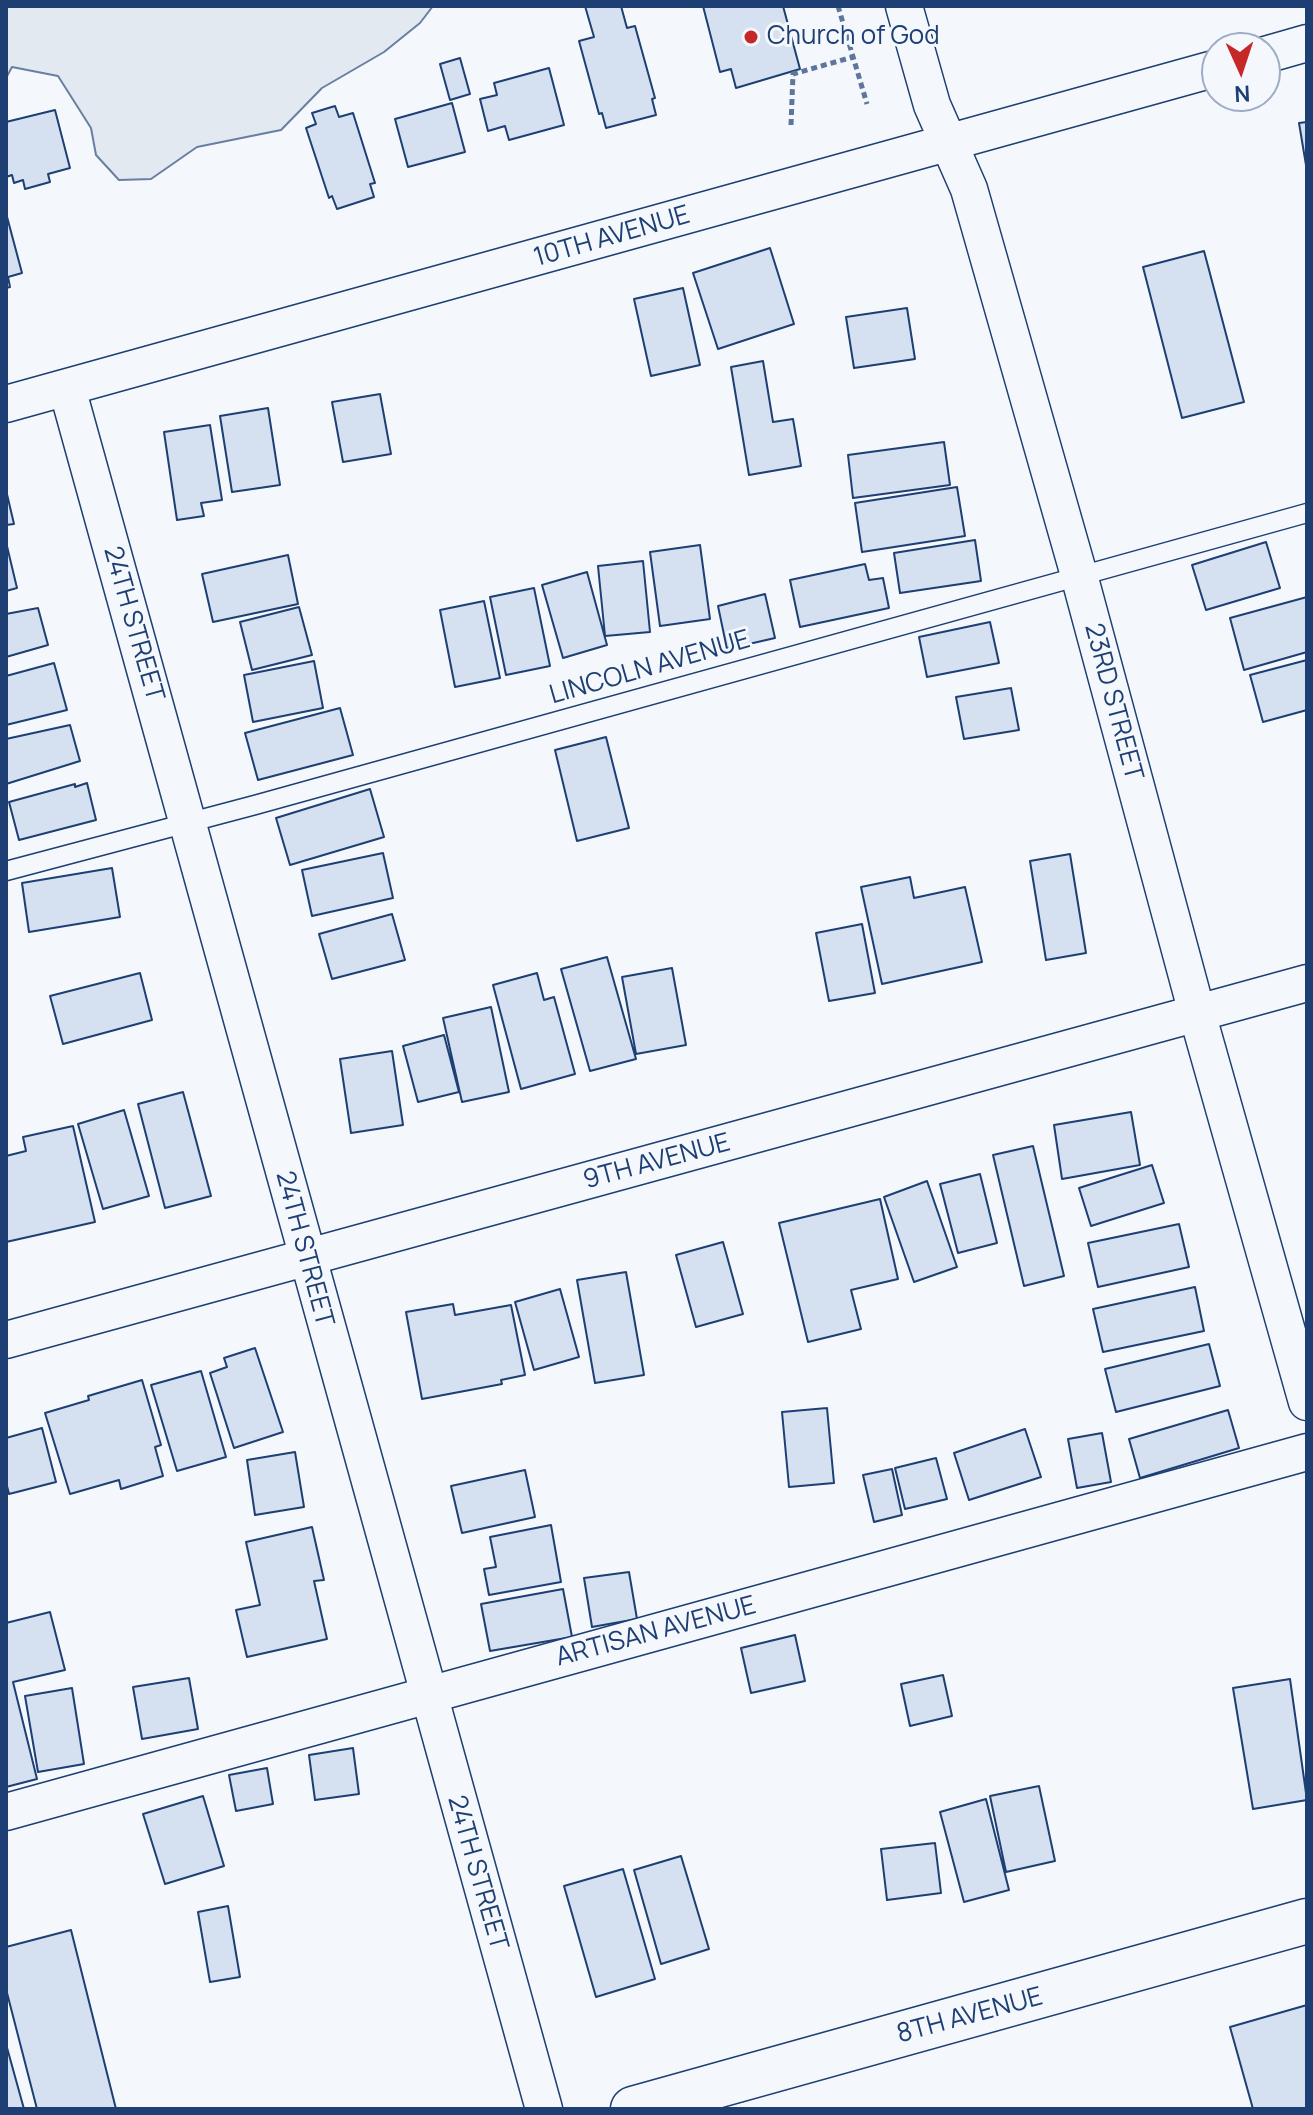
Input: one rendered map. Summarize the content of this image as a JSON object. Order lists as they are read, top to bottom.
{
  "streets": {
    "main road": ["8TH AVENUE"],
    "street": [
      "10TH AVENUE",
      "24TH STREET",
      "23RD STREET",
      "9TH AVENUE",
      "ARTISAN AVENUE"
    ],
    "lane": ["LINCOLN AVENUE"]
  },
  "crossings": [
    ["10TH AVENUE", "24TH STREET"],
    ["10TH AVENUE", "23RD STREET"],
    ["24TH STREET", "LINCOLN AVENUE"],
    ["24TH STREET", "9TH AVENUE"],
    ["24TH STREET", "ARTISAN AVENUE"],
    ["LINCOLN AVENUE", "23RD STREET"],
    ["23RD STREET", "9TH AVENUE"]
  ],
  "places": ["Church of God"],
  "north": "bottom"
}
